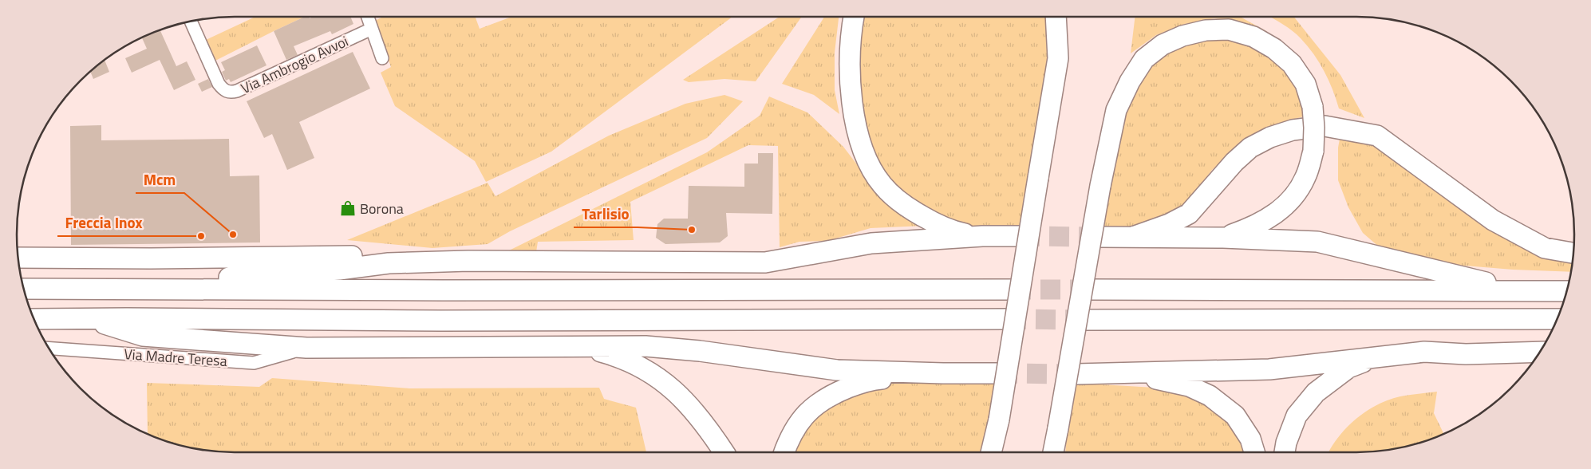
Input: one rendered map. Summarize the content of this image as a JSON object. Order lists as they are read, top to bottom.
{
  "streets": {
    "street": ["Via Ambrogio Avvoi", "Via Madre Teresa"]
  },
  "places": {
    "shop": ["Borona"],
    "other": ["Tarlisio", "Mcm", "Freccia Inox"]
  }
}
